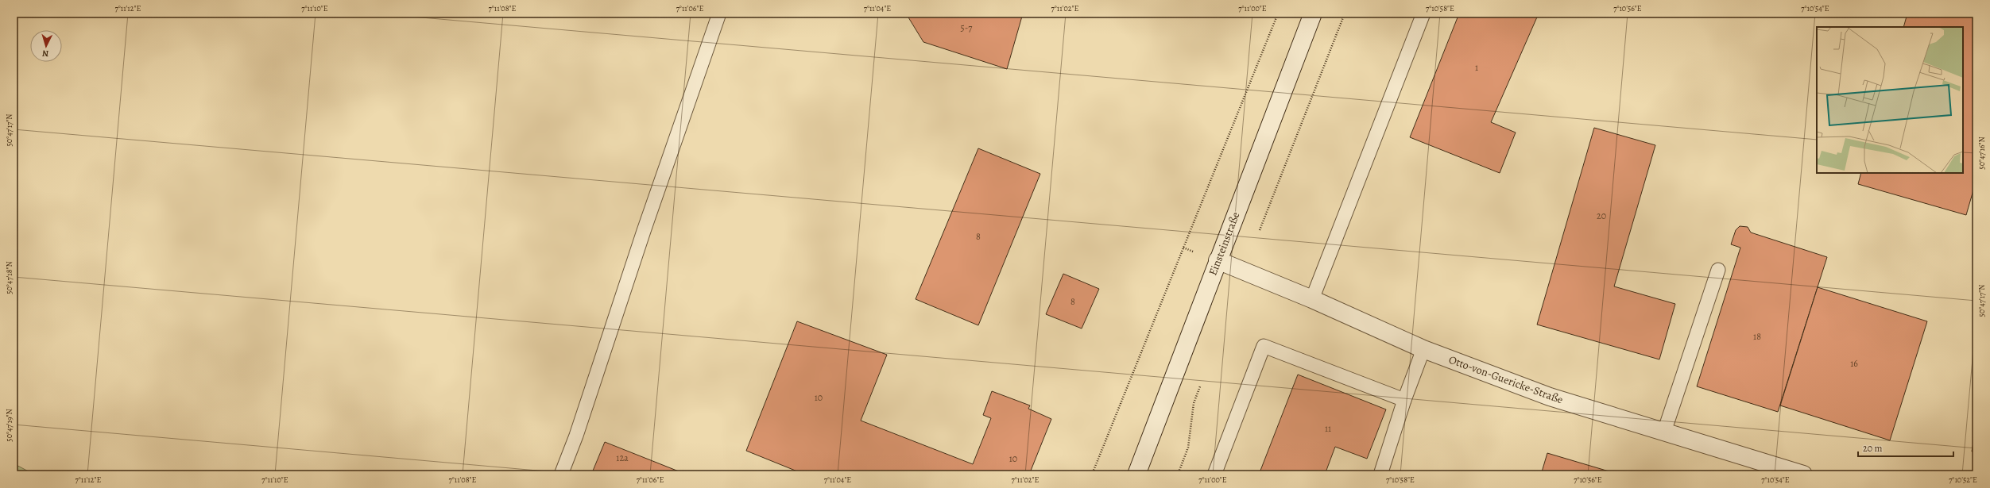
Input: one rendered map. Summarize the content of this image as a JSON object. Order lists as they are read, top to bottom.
{
  "streets": {
    "street": ["Einsteinstraße", "Otto-von-Guericke-Straße"]
  },
  "crossings": [
    ["Einsteinstraße", "Otto-von-Guericke-Straße"]
  ],
  "house_numbers": [
    "5-7",
    "1",
    "20",
    "8",
    "8",
    "18",
    "16",
    "10",
    "11",
    "12a",
    "10"
  ],
  "scale_bar": "20 m",
  "north": "bottom",
  "coordinates": [
    "7°11'12\"E",
    "7°11'10\"E",
    "7°11'08\"E",
    "7°11'06\"E",
    "7°11'04\"E",
    "7°11'02\"E",
    "7°11'00\"E",
    "7°10'58\"E",
    "7°10'56\"E",
    "7°10'54\"E",
    "50°47'17\"N",
    "50°47'16\"N",
    "50°47'18\"N",
    "50°47'19\"N",
    "7°10'52\"E"
  ]
}
